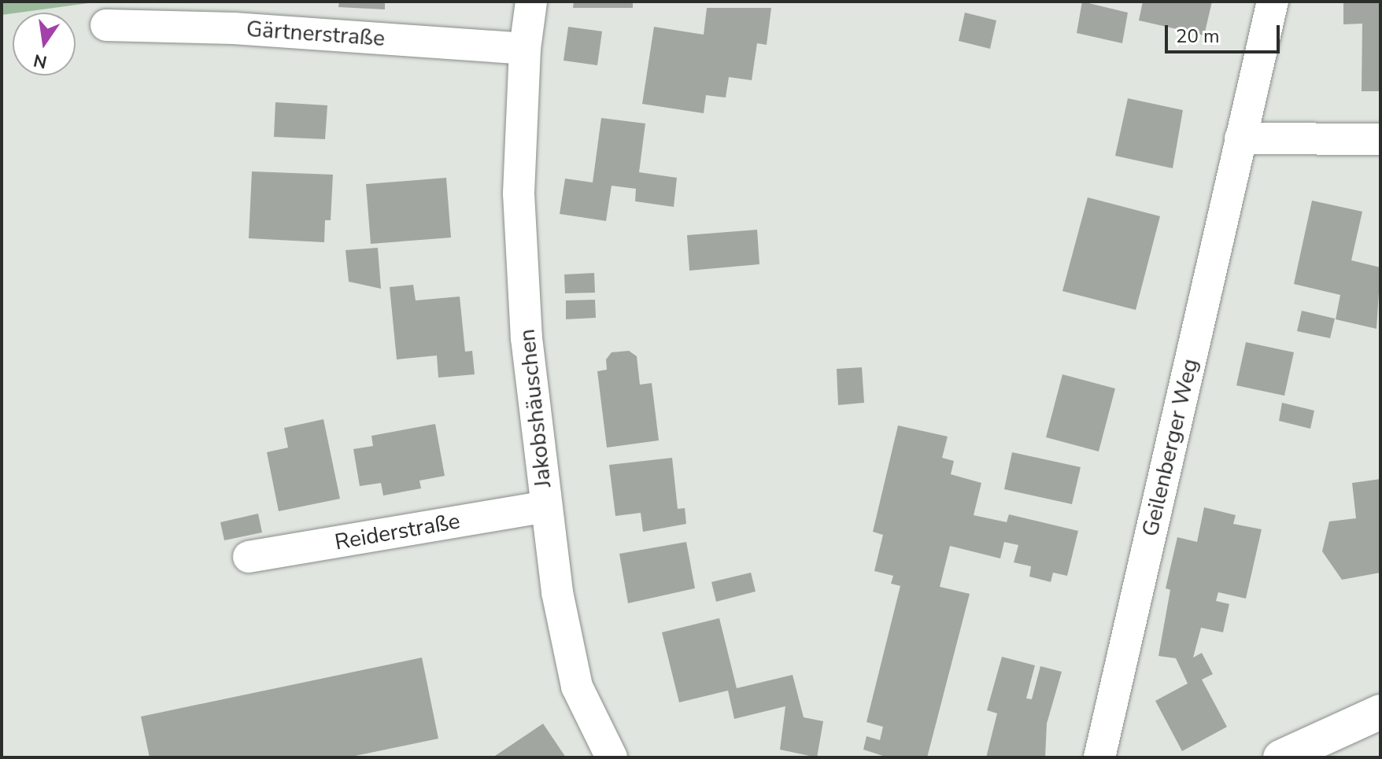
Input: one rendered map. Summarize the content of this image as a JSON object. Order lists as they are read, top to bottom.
{
  "streets": {
    "street": [
      "Gärtnerstraße",
      "Jakobshäuschen",
      "Geilenberger Weg",
      "Reiderstraße"
    ]
  },
  "crossings": [
    ["Gärtnerstraße", "Jakobshäuschen"],
    ["Jakobshäuschen", "Reiderstraße"]
  ],
  "scale_bar": "20 m",
  "north": "bottom"
}
